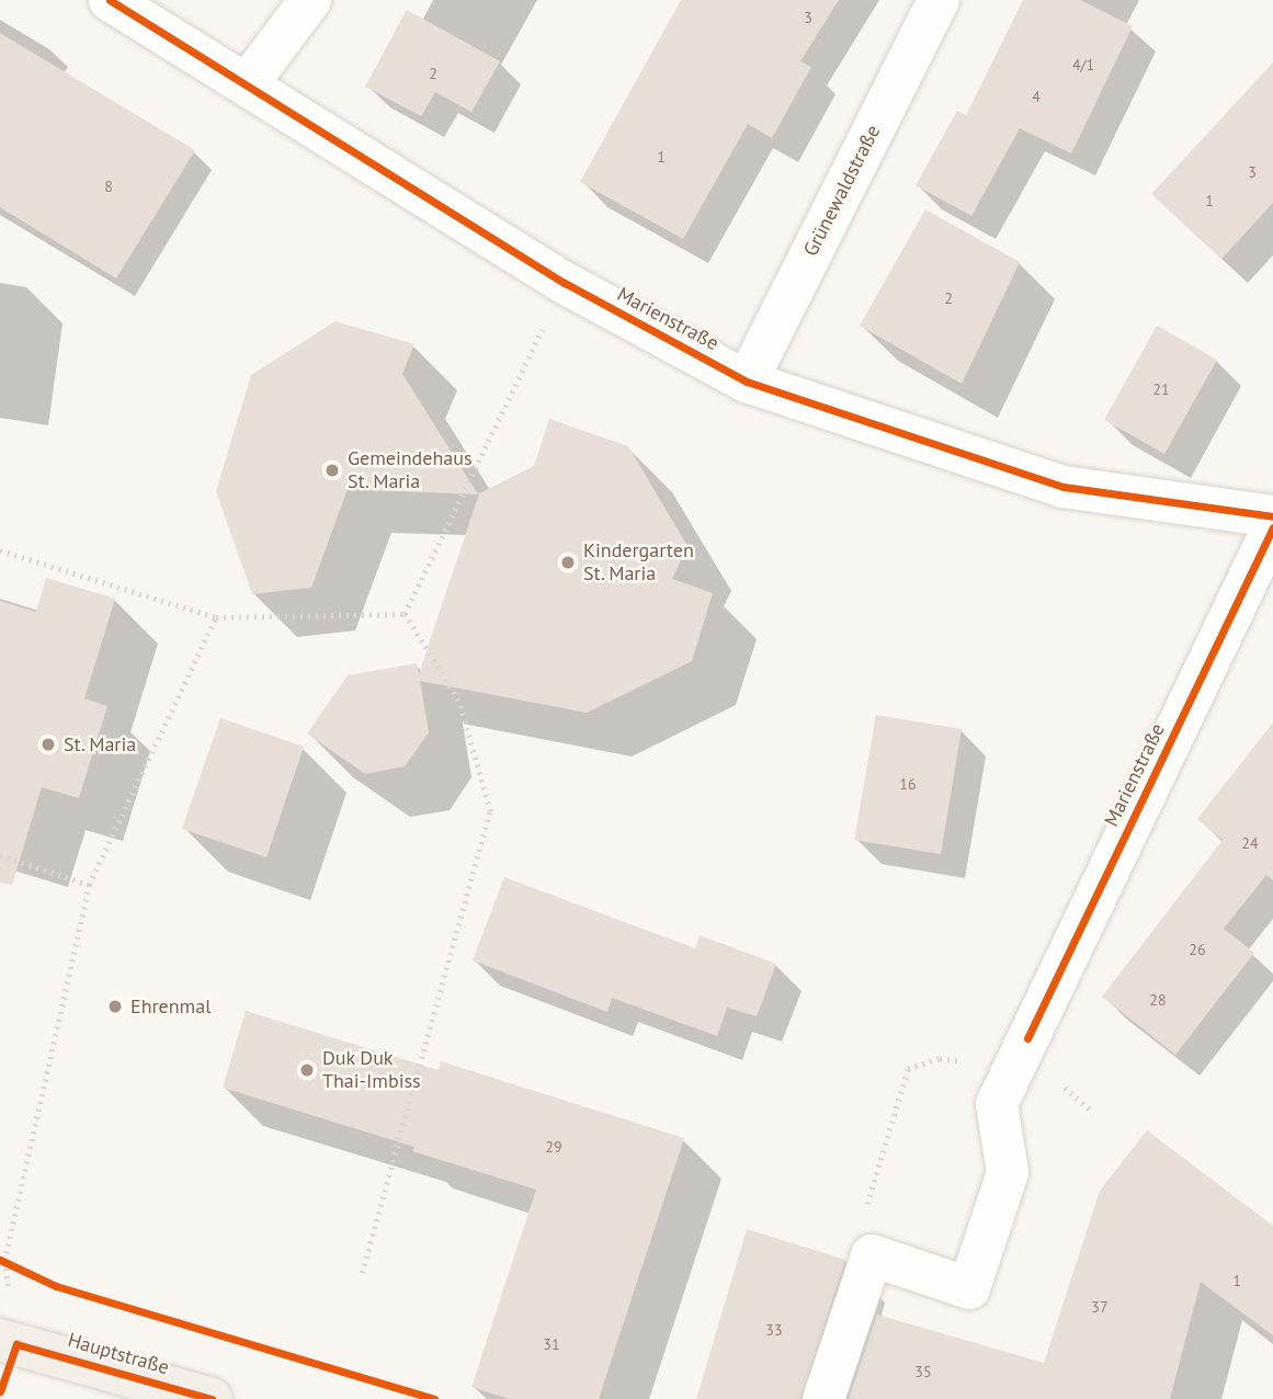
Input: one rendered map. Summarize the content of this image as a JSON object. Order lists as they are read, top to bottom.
{
  "streets": {
    "main road": ["Hauptstraße"],
    "street": ["Grünewaldstraße", "Marienstraße"]
  },
  "crossings": [
    ["Grünewaldstraße", "Marienstraße"]
  ],
  "places": [
    "Gemeindehaus St. Maria",
    "Kindergarten St. Maria",
    "St. Maria",
    "Ehrenmal",
    "Duk Duk Thai-Imbiss"
  ],
  "house_numbers": [
    "3",
    "4/1",
    "2",
    "4",
    "1",
    "3",
    "8",
    "1",
    "2",
    "21",
    "16",
    "24",
    "26",
    "28",
    "29",
    "1",
    "37",
    "33",
    "31",
    "35"
  ]
}
